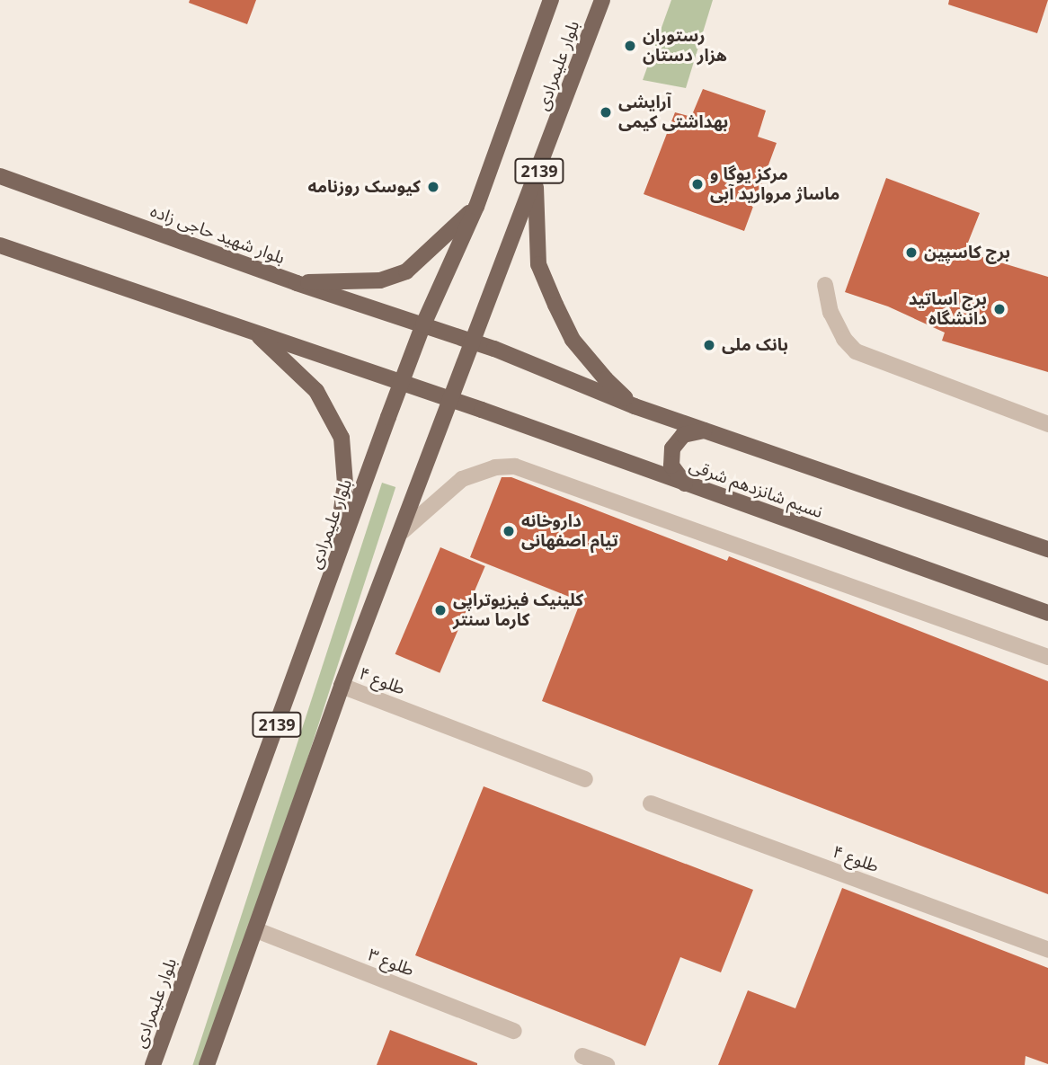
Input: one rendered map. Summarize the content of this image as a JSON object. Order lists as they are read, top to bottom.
{
  "streets": {
    "main road": [
      "بلوار علیمرادی",
      "2139",
      "بلوار شهید حاجی زاده",
      "نسیم شانزدهم شرقی"
    ],
    "street": ["طلوع ۴", "طلوع ۳"]
  },
  "crossings": [
    ["بلوار علیمرادی", "بلوار شهید حاجی زاده"],
    ["بلوار علیمرادی", "نسیم شانزدهم شرقی"],
    ["بلوار علیمرادی", "طلوع ۴"],
    ["بلوار علیمرادی", "طلوع ۳"]
  ],
  "places": [
    "رستوران هزار دستان",
    "آرایشی بهداشتی کیمی",
    "مرکز یوگا و ماساژ مروارید آبی",
    "کیوسک روزنامه",
    "برج کاسپین",
    "برج اساتید دانشگاه",
    "بانک ملی",
    "داروخانه تیام اصفهانی",
    "کلینیک فیزیوتراپی کارما سنتر"
  ]
}
